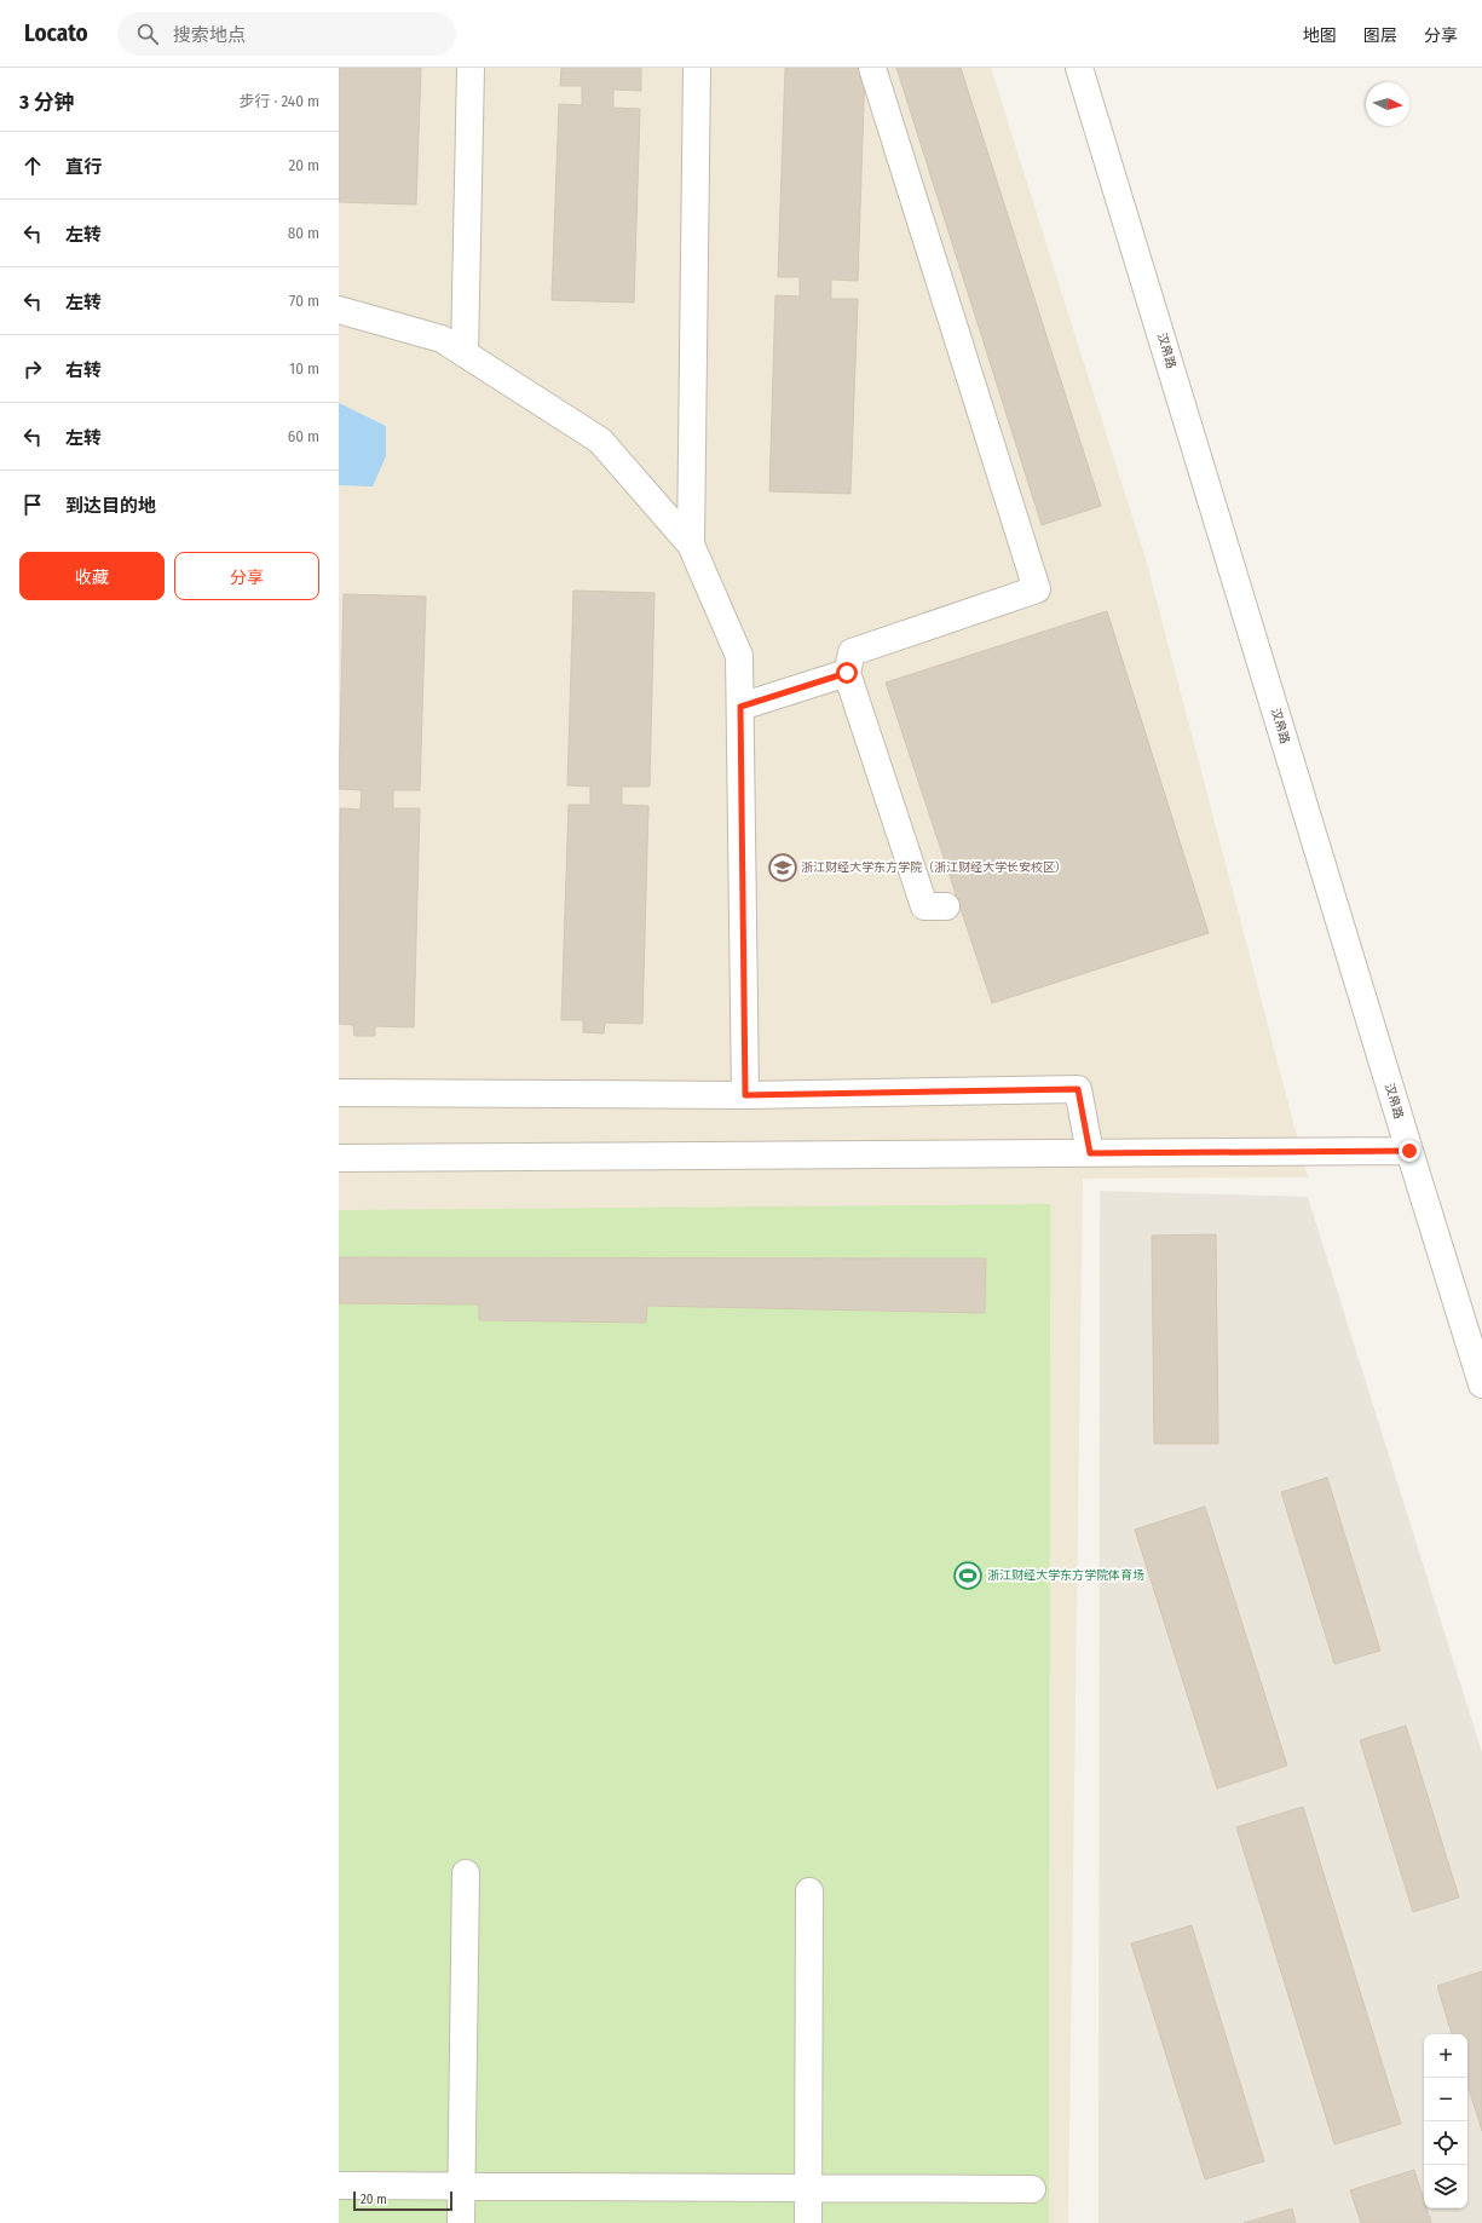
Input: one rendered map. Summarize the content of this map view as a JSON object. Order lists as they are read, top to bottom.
{
  "streets": {
    "street": ["汉帛路"]
  },
  "places": {
    "school or university": ["浙江财经大学东方学院（浙江财经大学长安校区）"],
    "sports": ["浙江财经大学东方学院体育场"]
  },
  "scale_bar": "20 m",
  "north": "right",
  "page": {
    "header": "Locato",
    "search": "搜索地点",
    "nav": ["地图", "图层", "分享"],
    "heading": ["3 分钟", "步行 · 240 m"],
    "list": [
      ["直行", "20 m"],
      ["左转", "80 m"],
      ["左转", "70 m"],
      ["右转", "10 m"],
      ["左转", "60 m"],
      "到达目的地"
    ],
    "buttons": ["收藏", "分享"],
    "map_buttons": ["+", "−"],
    "scale": "20 m"
  }
}
